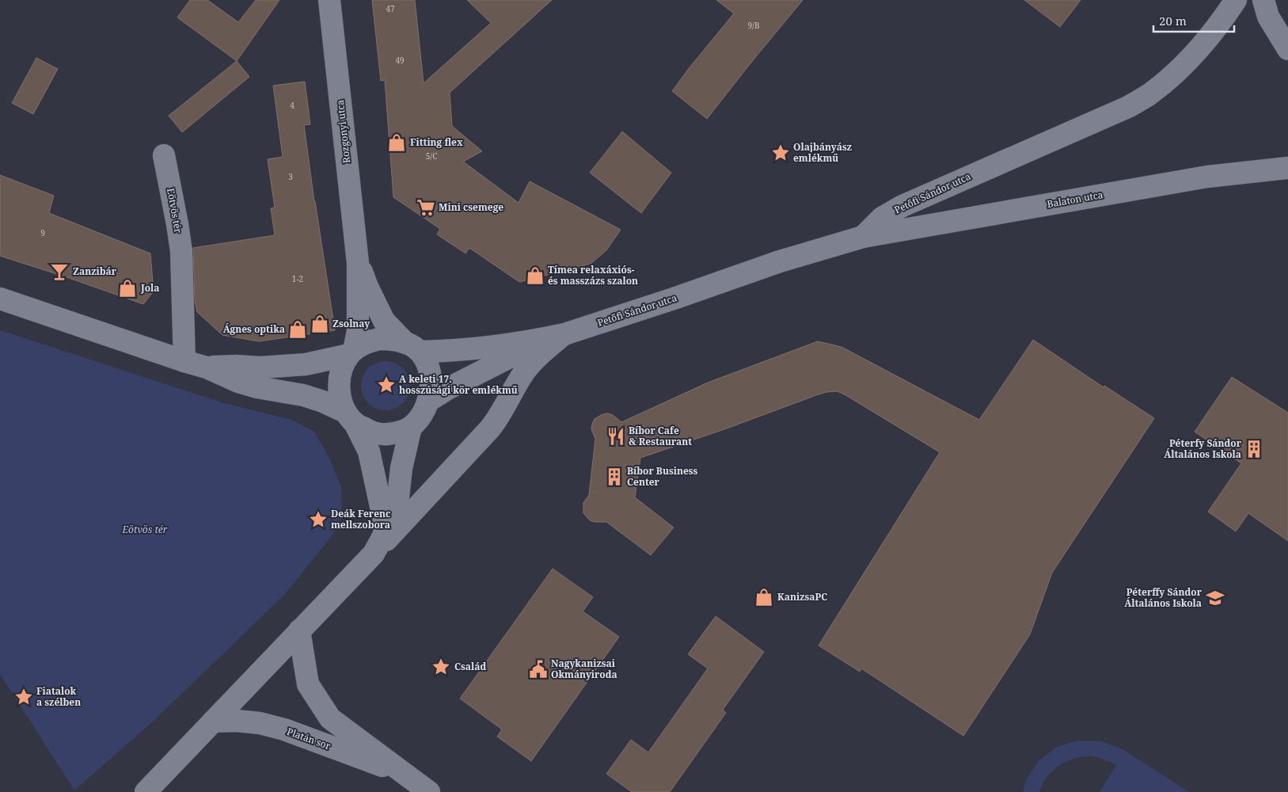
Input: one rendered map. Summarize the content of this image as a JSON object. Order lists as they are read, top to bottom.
{
  "streets": {
    "street": [
      "Rozgonyi utca",
      "Petőfi Sándor utca",
      "Balaton utca",
      "Eötvös tér",
      "Platán sor"
    ]
  },
  "crossings": [
    ["Rozgonyi utca", "Petőfi Sándor utca"],
    ["Petőfi Sándor utca", "Balaton utca"]
  ],
  "parks": ["Eötvös tér"],
  "places": {
    "shop": [
      "Fitting flex",
      "Tímea relaxáxiós- és masszázs szalon",
      "Jola",
      "Zsolnay",
      "Ágnes optika",
      "KanizsaPC"
    ],
    "place": [
      "Olajbányász emlékmű",
      "A keleti 17. hosszúsági kör emlékmű",
      "Deák Ferenc mellszobora",
      "Család",
      "Fiatalok a szélben"
    ],
    "supermarket": ["Mini csemege"],
    "bar": ["Zanzibár"],
    "restaurant": ["Bíbor Cafe & Restaurant"],
    "building": ["Péterfy Sándor Általános Iskola", "Bíbor Business Center"],
    "school or university": ["Péterffy Sándor Általános Iskola"],
    "public building": ["Nagykanizsai Okmányiroda"]
  },
  "house_numbers": [
    "47",
    "9/B",
    "49",
    "4",
    "5/C",
    "3",
    "9",
    "1-2"
  ],
  "scale_bar": "20 m"
}
